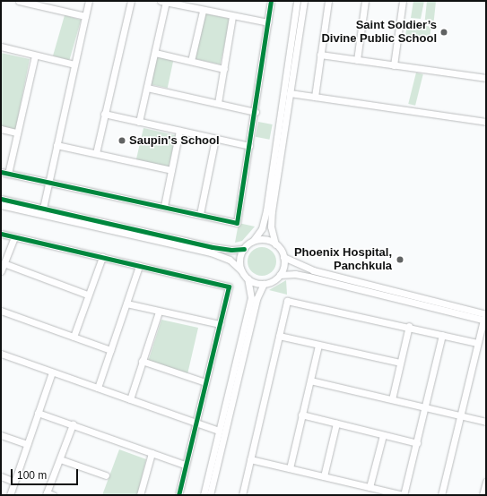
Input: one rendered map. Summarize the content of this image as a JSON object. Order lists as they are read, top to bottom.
{
  "places": ["Saint Soldier’s Divine Public School", "Saupin's School", "Phoenix Hospital, Panchkula"],
  "scale_bar": "100 m"
}
